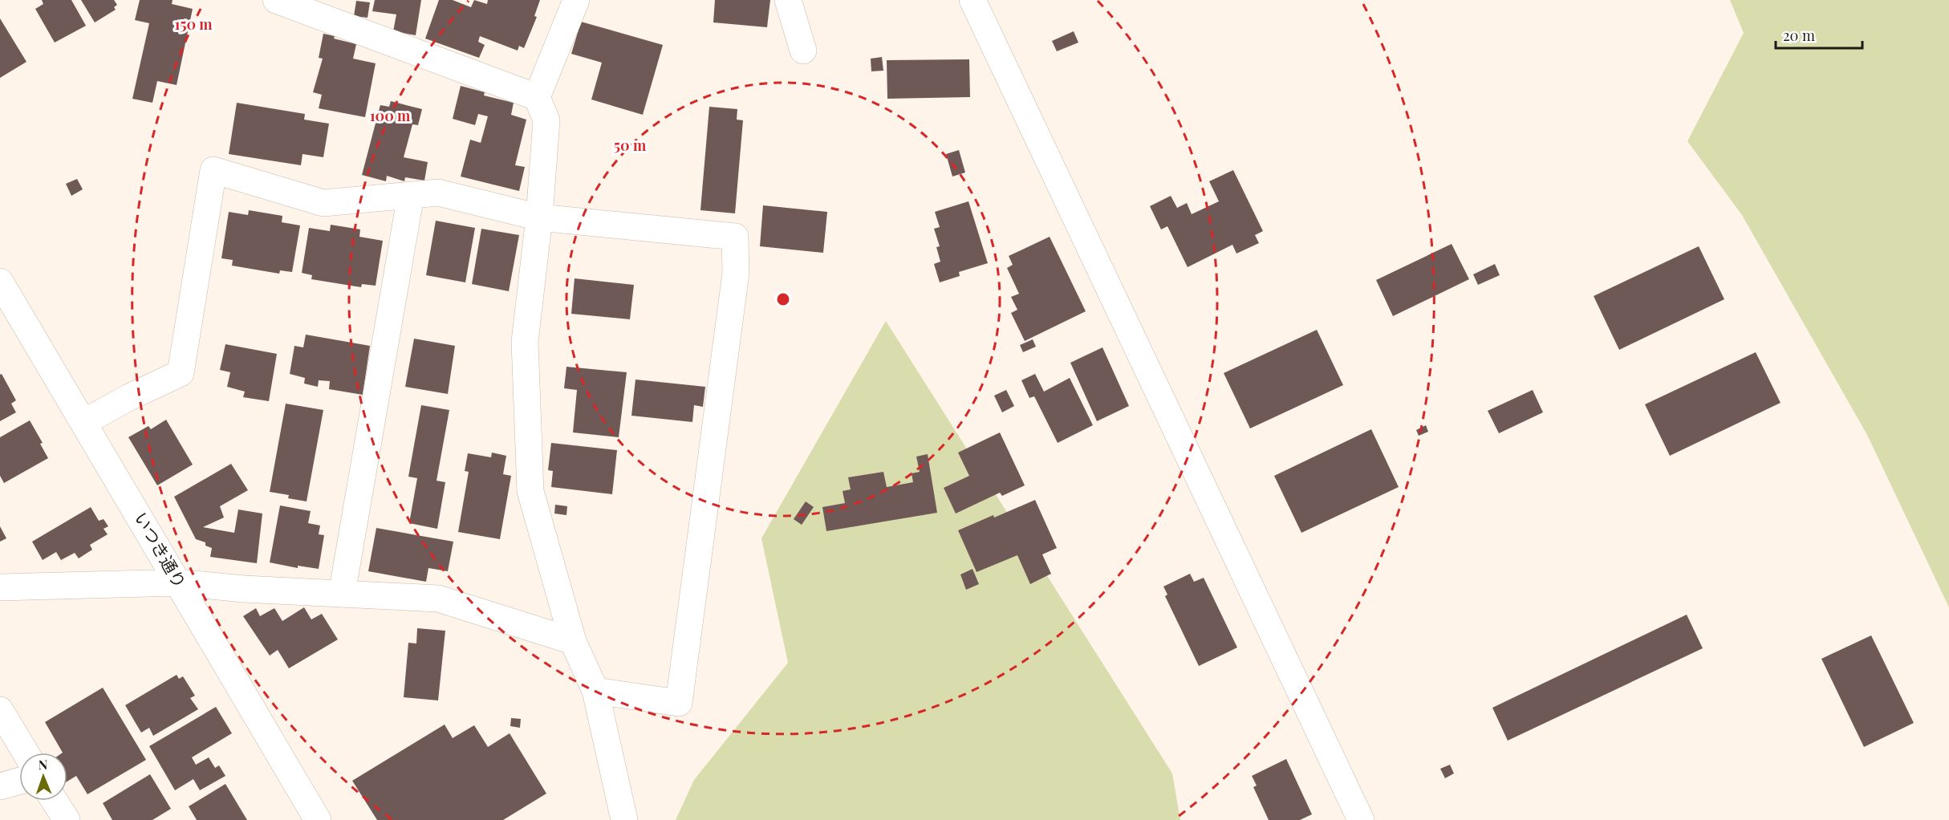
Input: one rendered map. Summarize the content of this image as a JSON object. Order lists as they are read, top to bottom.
{
  "streets": {
    "street": ["いつき通り"]
  },
  "scale_bar": "20 m",
  "north": "top",
  "rings": ["150 m", "100 m", "50 m"]
}
